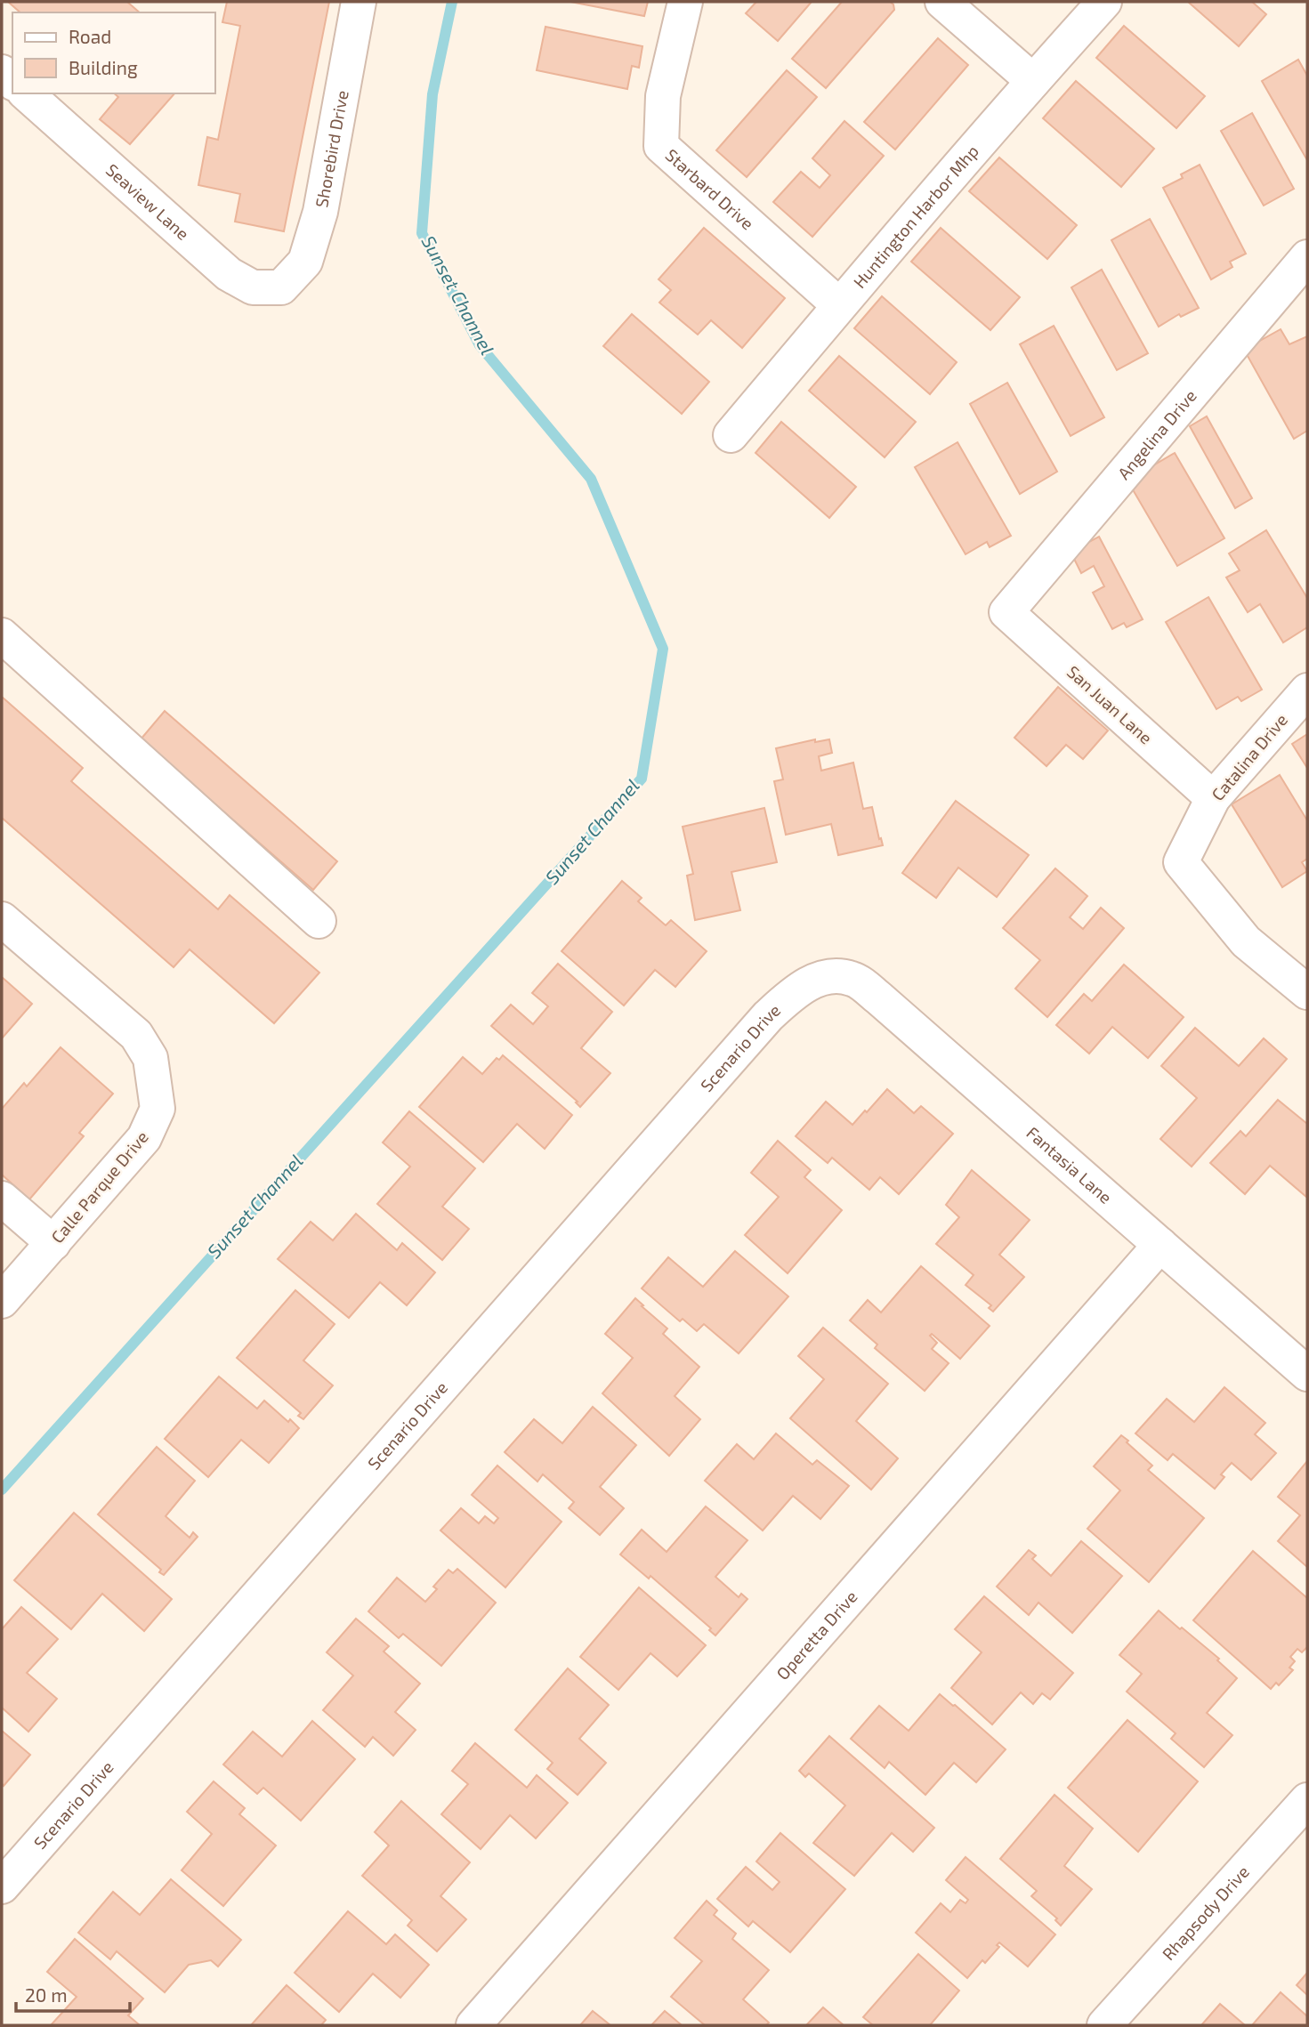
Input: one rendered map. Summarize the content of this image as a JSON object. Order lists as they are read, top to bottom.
{
  "streets": {
    "street": [
      "Shorebird Drive",
      "Starbard Drive",
      "Seaview Lane",
      "Huntington Harbor Mhp",
      "Angelina Drive",
      "San Juan Lane",
      "Catalina Drive",
      "Scenario Drive",
      "Fantasia Lane",
      "Calle Parque Drive",
      "Operetta Drive",
      "Rhapsody Drive"
    ]
  },
  "crossings": [
    ["Shorebird Drive", "Seaview Lane"],
    ["Starbard Drive", "Huntington Harbor Mhp"],
    ["Angelina Drive", "San Juan Lane"],
    ["San Juan Lane", "Catalina Drive"],
    ["Scenario Drive", "Fantasia Lane"],
    ["Fantasia Lane", "Operetta Drive"]
  ],
  "water": ["Sunset Channel"],
  "legend": ["Road", "Building"],
  "scale_bar": "20 m"
}
